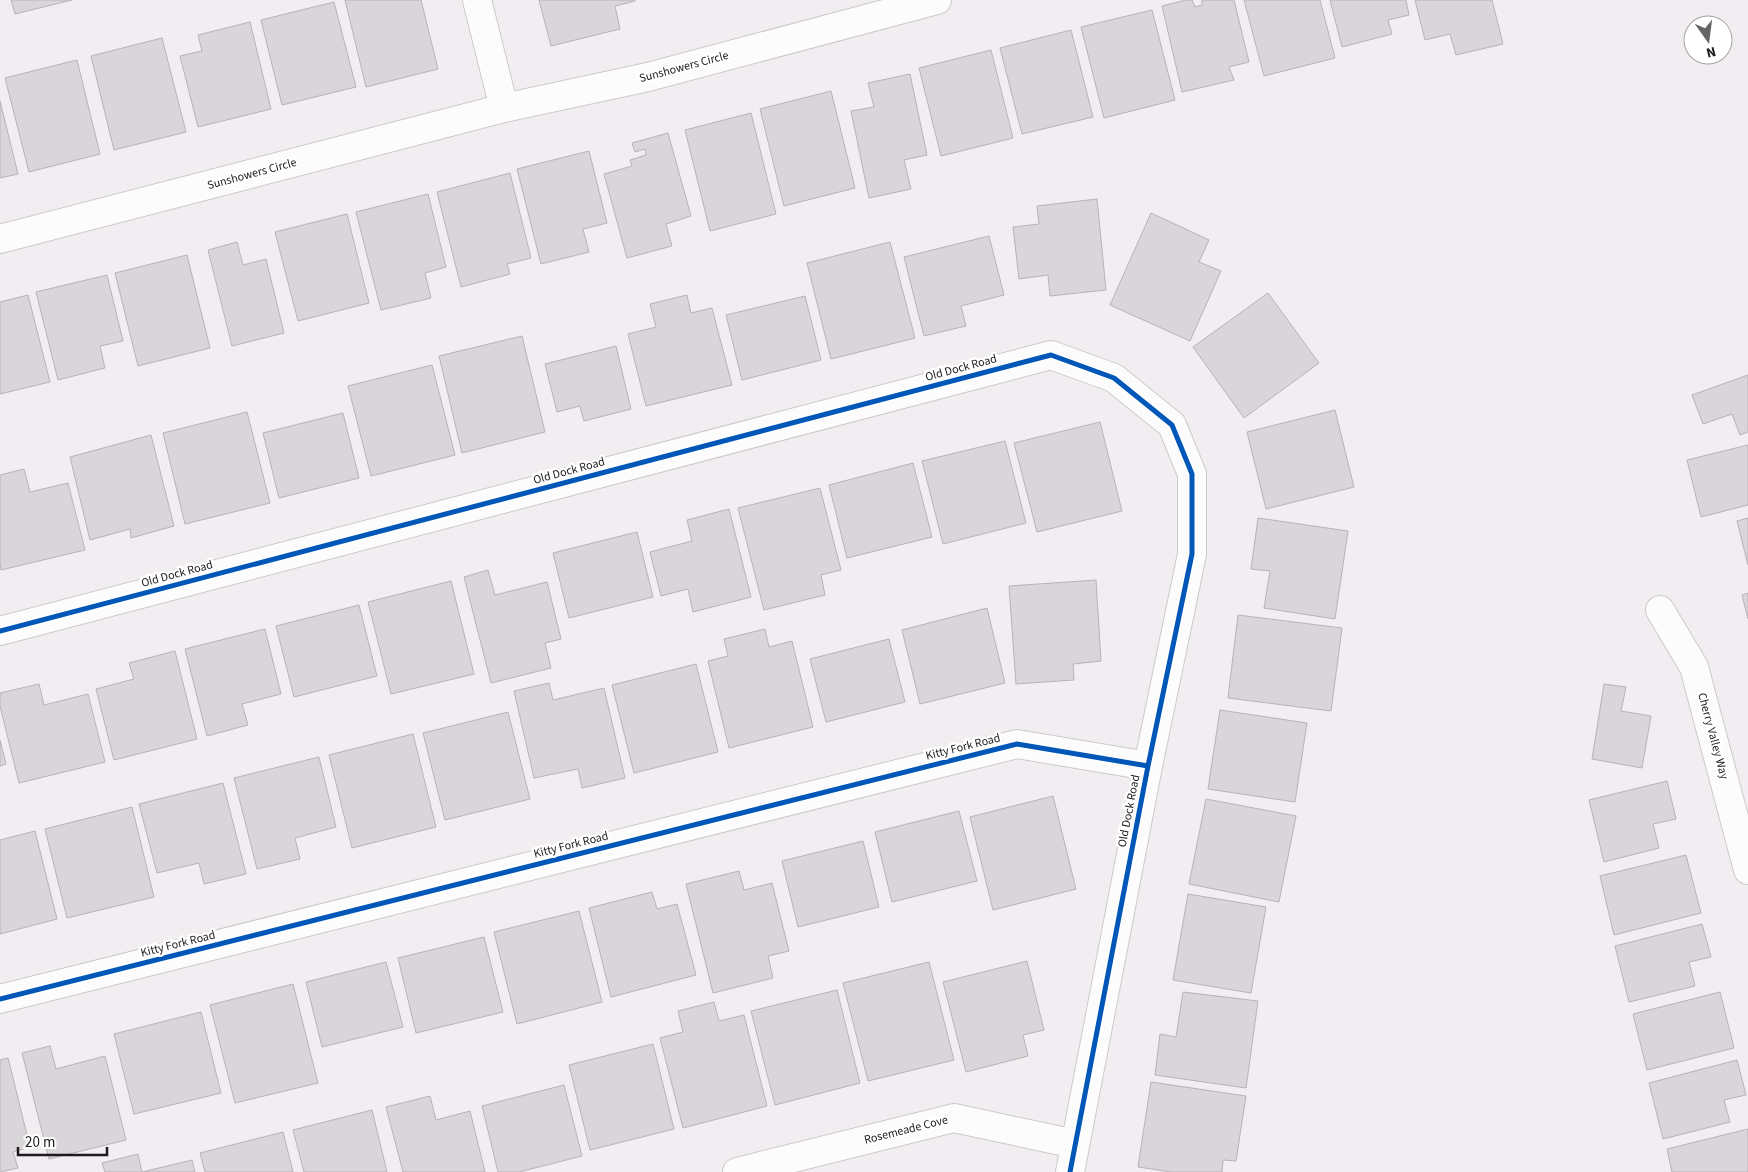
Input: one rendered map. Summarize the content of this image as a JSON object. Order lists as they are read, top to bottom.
{
  "streets": {
    "street": [
      "Sunshowers Circle",
      "Old Dock Road",
      "Cherry Valley Way",
      "Kitty Fork Road",
      "Rosemeade Cove"
    ]
  },
  "crossings": [
    ["Old Dock Road", "Kitty Fork Road"],
    ["Old Dock Road", "Rosemeade Cove"]
  ],
  "scale_bar": "20 m",
  "north": "bottom"
}
